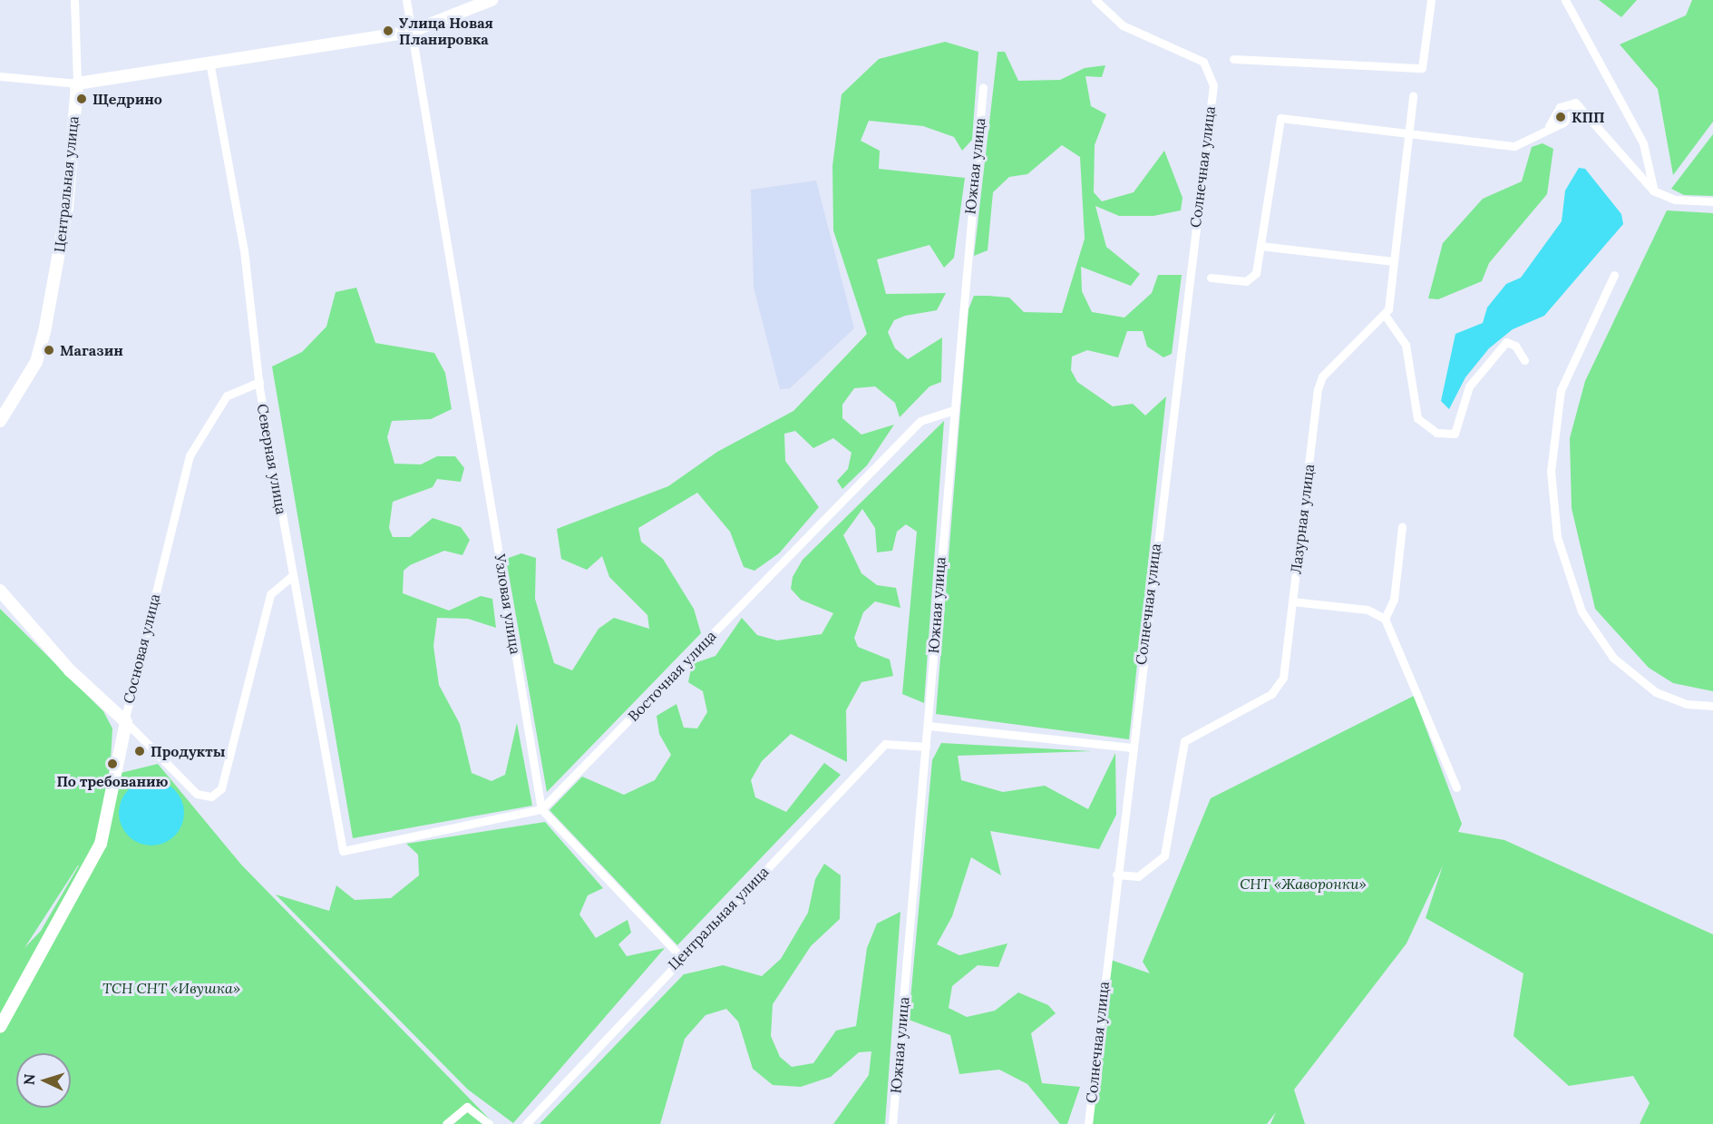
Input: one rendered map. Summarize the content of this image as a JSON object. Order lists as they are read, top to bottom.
{
  "streets": {
    "street": [
      "Южная улица",
      "Солнечная улица",
      "Центральная улица",
      "Северная улица",
      "Лазурная улица",
      "Узловая улица",
      "Сосновая улица",
      "Восточная улица"
    ]
  },
  "crossings": [
    ["Южная улица", "Центральная улица"],
    ["Южная улица", "Восточная улица"],
    ["Солнечная улица", "Лазурная улица"],
    ["Северная улица", "Узловая улица"],
    ["Северная улица", "Сосновая улица"],
    ["Северная улица", "Восточная улица"],
    ["Узловая улица", "Восточная улица"]
  ],
  "parks": ["СНТ «Жаворонки»", "ТСН СНТ «Ивушка»"],
  "places": [
    "Улица Новая Планировка",
    "Щедрино",
    "КПП",
    "Магазин",
    "Продукты",
    "По требованию"
  ],
  "north": "left"
}
